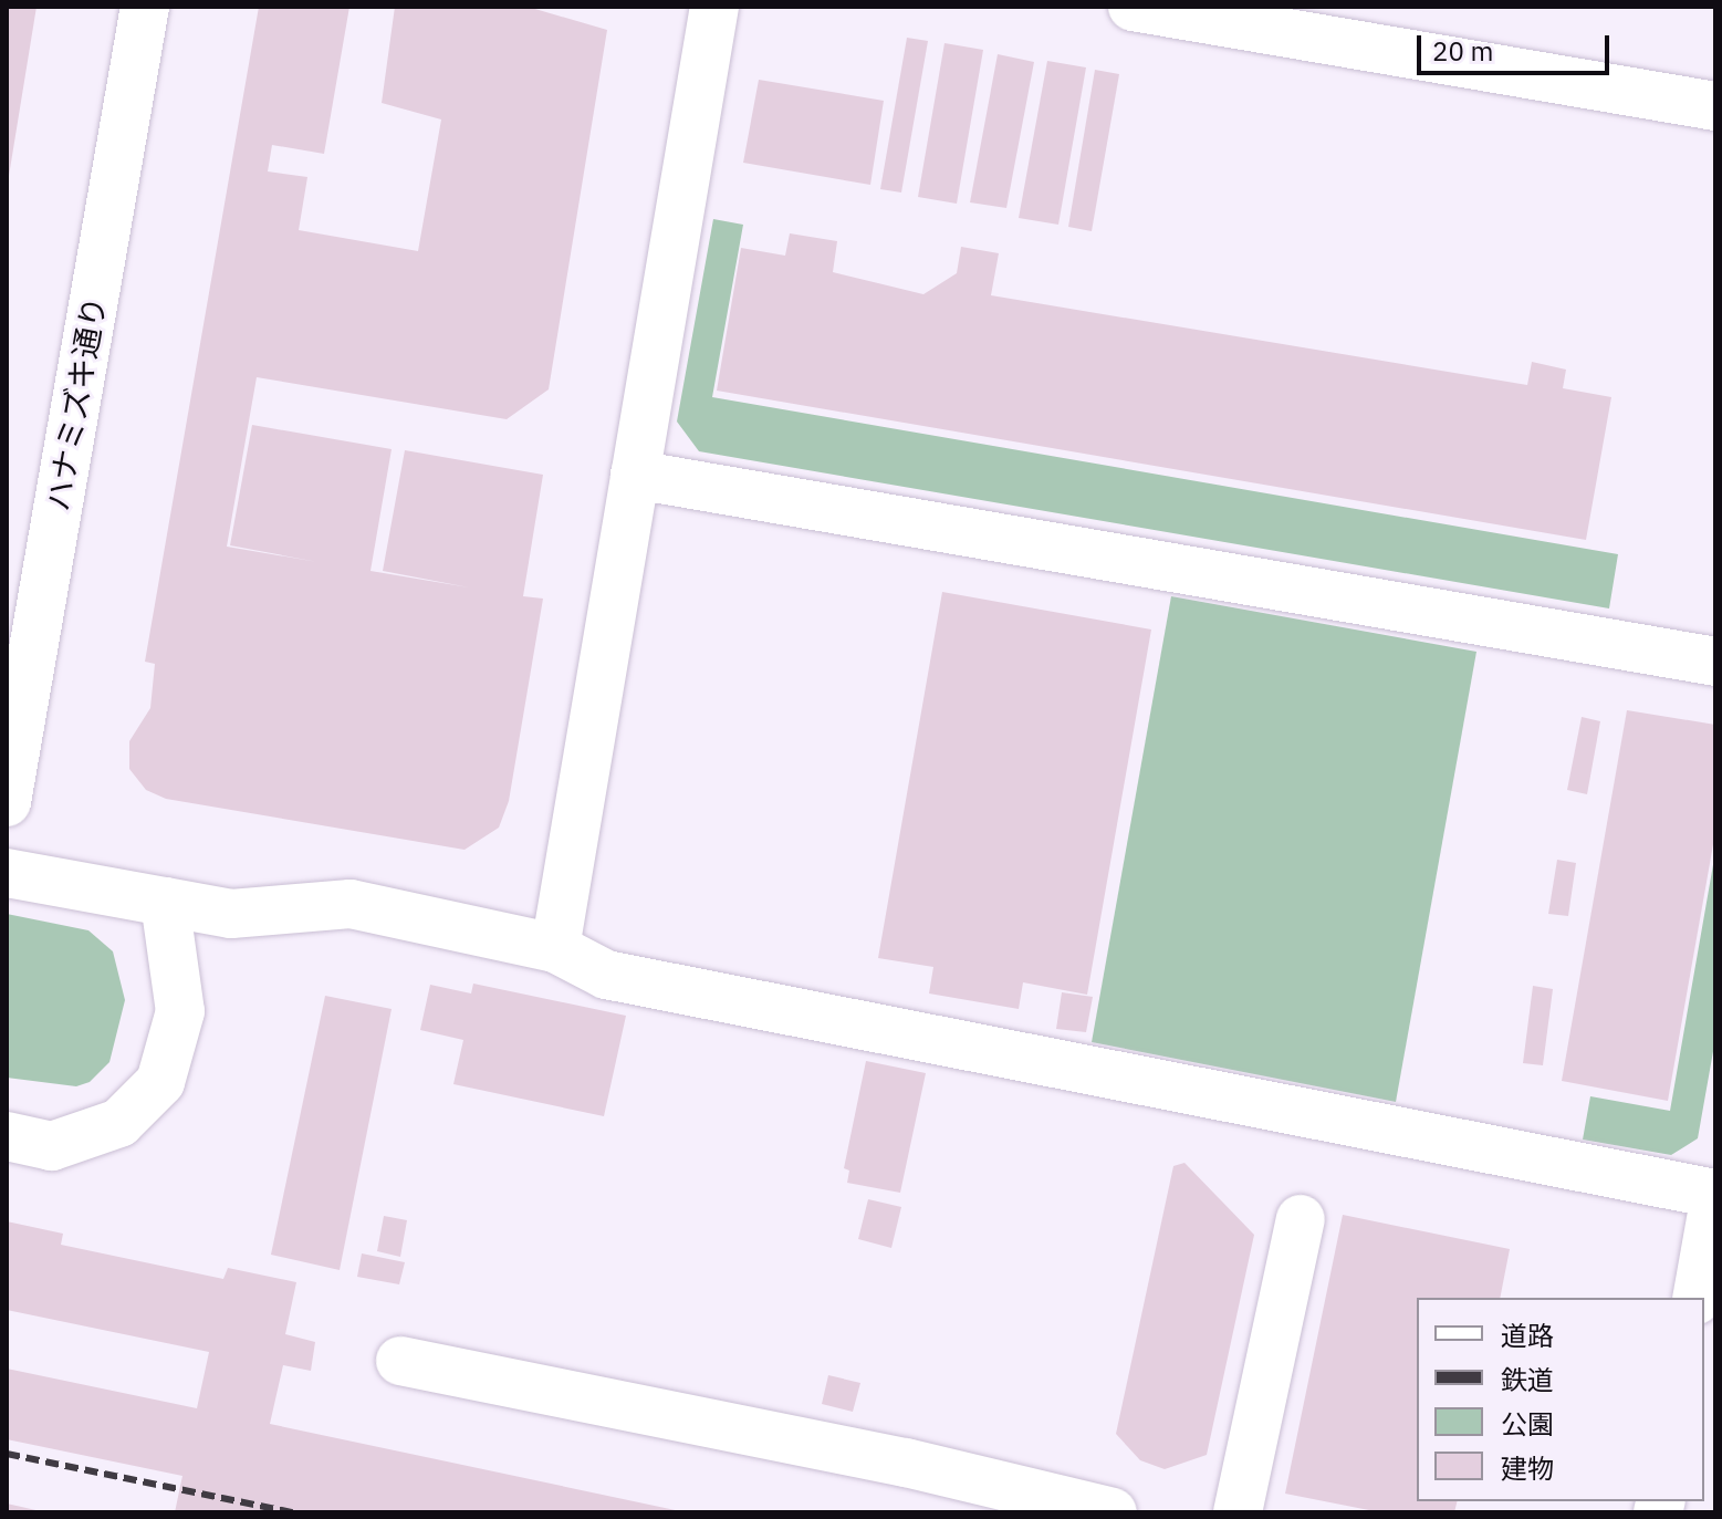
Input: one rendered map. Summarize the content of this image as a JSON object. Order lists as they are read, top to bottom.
{
  "streets": {
    "street": ["ハナミズキ通り"]
  },
  "legend": [
    "道路",
    "鉄道",
    "公園",
    "建物"
  ],
  "scale_bar": "20 m"
}
